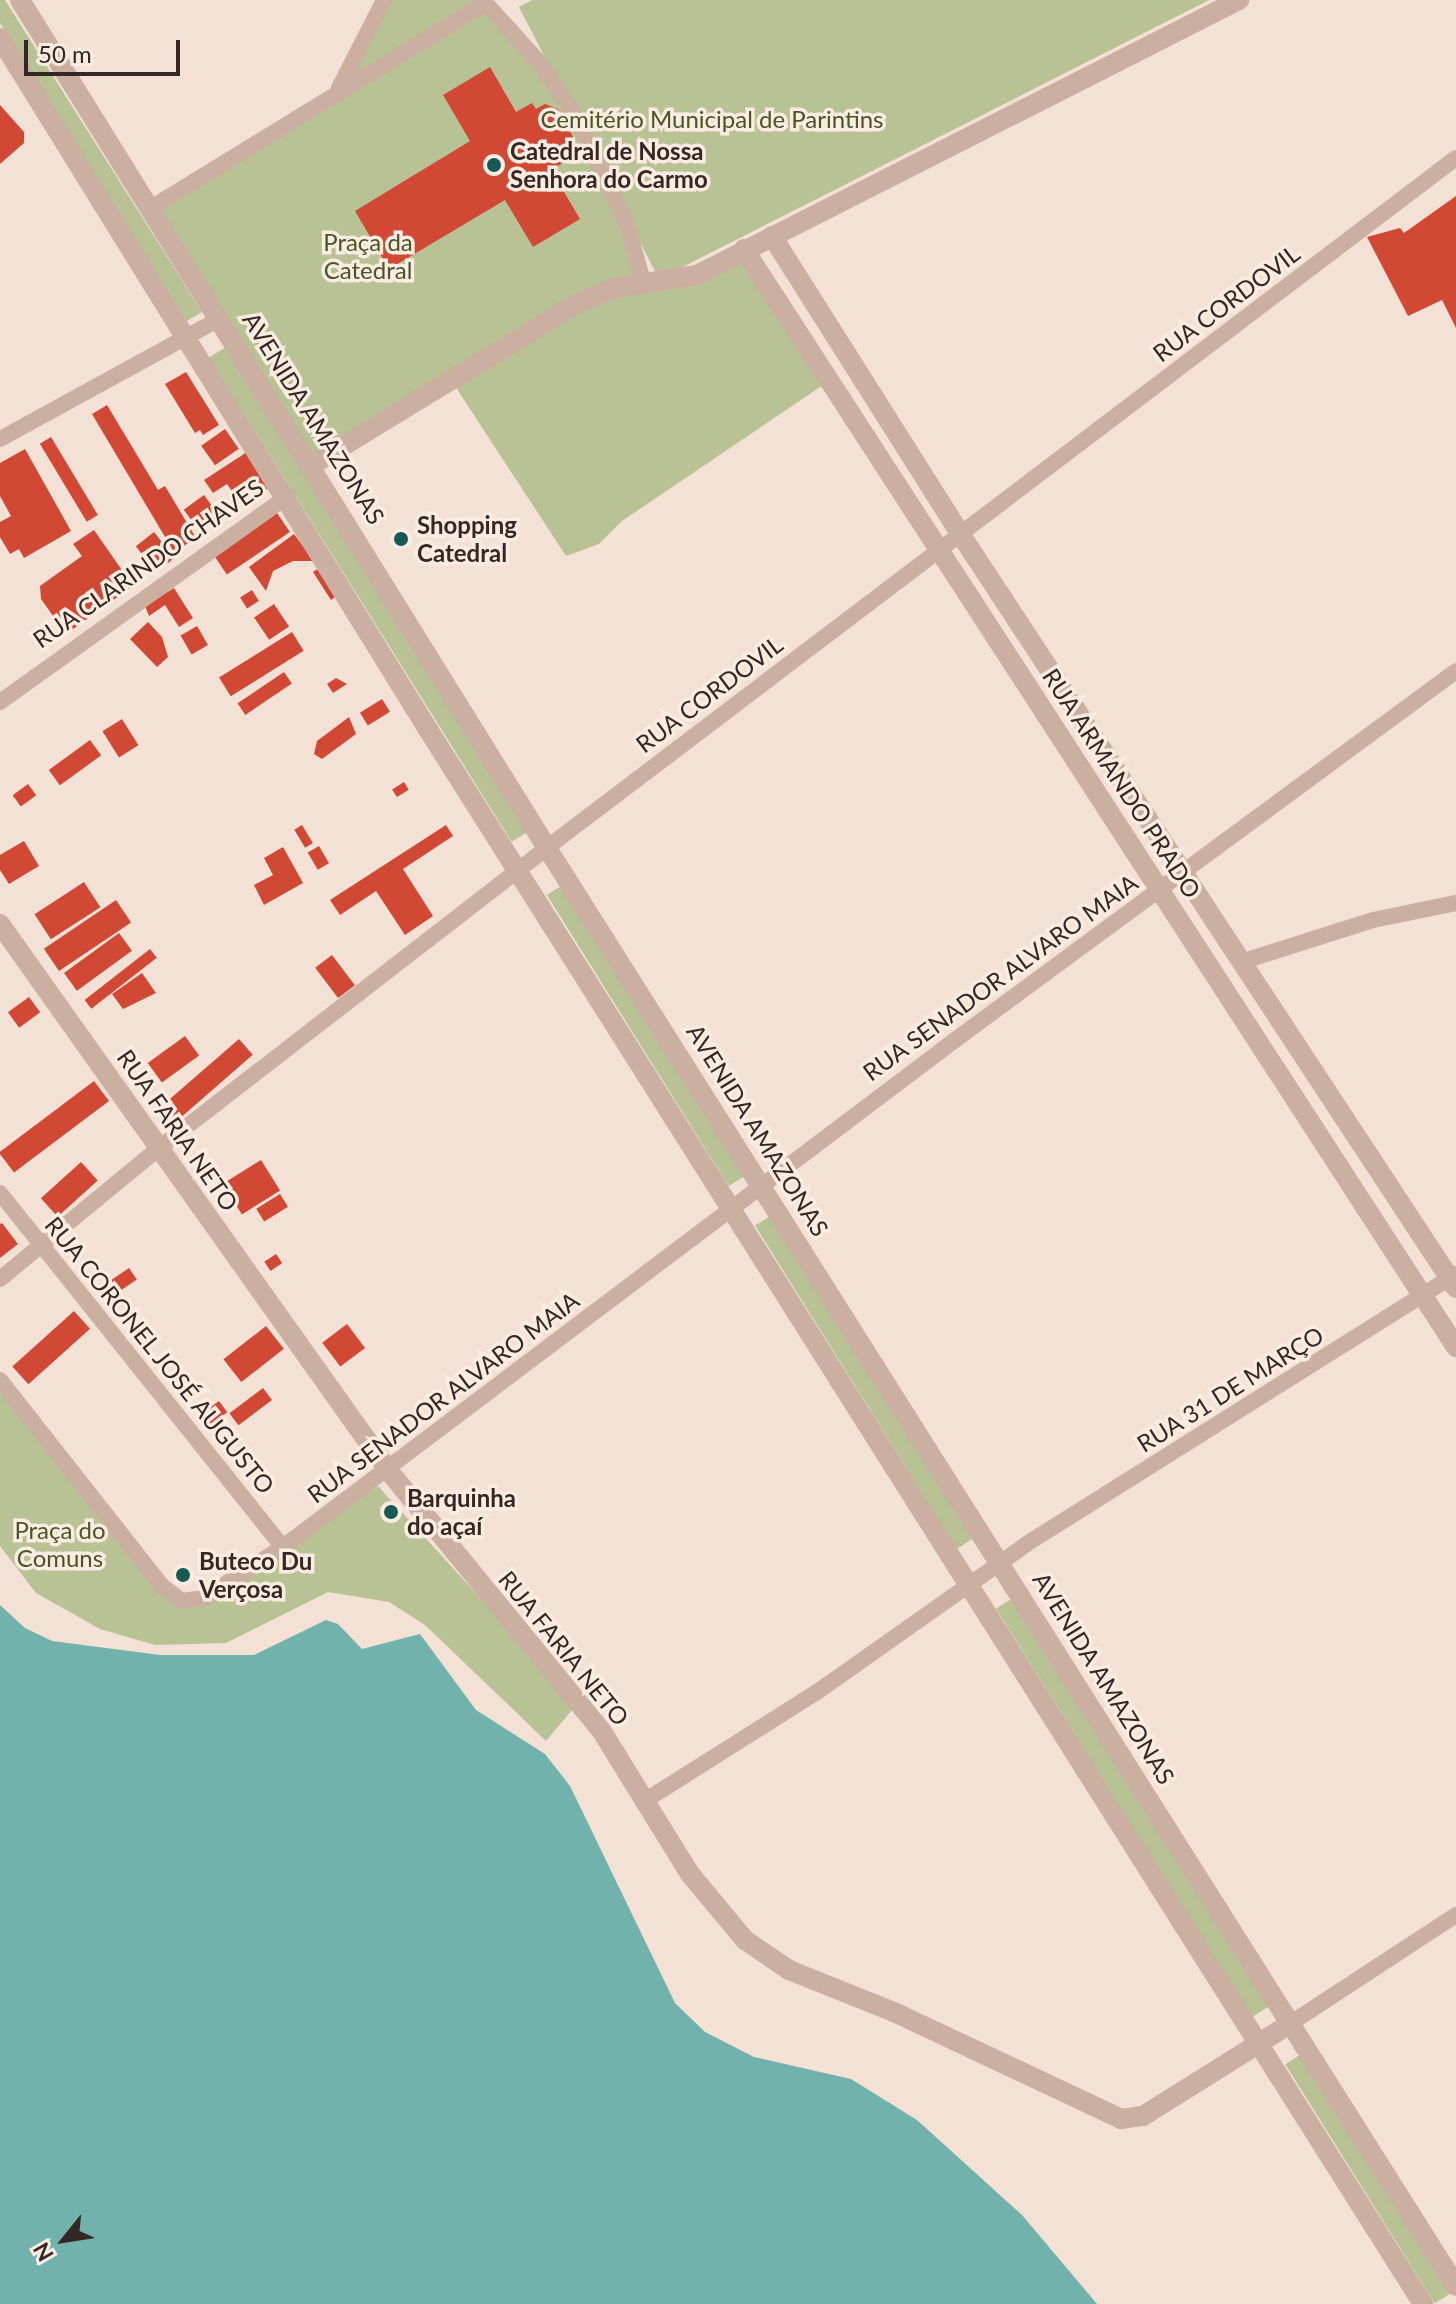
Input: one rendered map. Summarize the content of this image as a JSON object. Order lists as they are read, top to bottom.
{
  "streets": {
    "street": [
      "RUA CORDOVIL",
      "AVENIDA AMAZONAS",
      "RUA CLARINDO CHAVES",
      "RUA ARMANDO PRADO",
      "RUA SENADOR ALVARO MAIA",
      "RUA FARIA NETO",
      "RUA CORONEL JOSÉ AUGUSTO",
      "RUA 31 DE MARÇO"
    ]
  },
  "crossings": [
    ["RUA CORDOVIL", "AVENIDA AMAZONAS"],
    ["RUA CORDOVIL", "RUA ARMANDO PRADO"],
    ["RUA CORDOVIL", "RUA FARIA NETO"],
    ["RUA CORDOVIL", "RUA CORONEL JOSÉ AUGUSTO"],
    ["AVENIDA AMAZONAS", "RUA SENADOR ALVARO MAIA"],
    ["AVENIDA AMAZONAS", "RUA FARIA NETO"],
    ["AVENIDA AMAZONAS", "RUA 31 DE MARÇO"],
    ["RUA ARMANDO PRADO", "RUA SENADOR ALVARO MAIA"],
    ["RUA ARMANDO PRADO", "RUA 31 DE MARÇO"],
    ["RUA SENADOR ALVARO MAIA", "RUA FARIA NETO"],
    ["RUA SENADOR ALVARO MAIA", "RUA CORONEL JOSÉ AUGUSTO"]
  ],
  "parks": ["Cemitério Municipal de Parintins", "Praça da Catedral", "Praça do Comuns"],
  "places": [
    "Catedral de Nossa Senhora do Carmo",
    "Shopping Catedral",
    "Barquinha do açaí",
    "Buteco Du Verçosa"
  ],
  "scale_bar": "50 m",
  "north": "bottom left"
}
